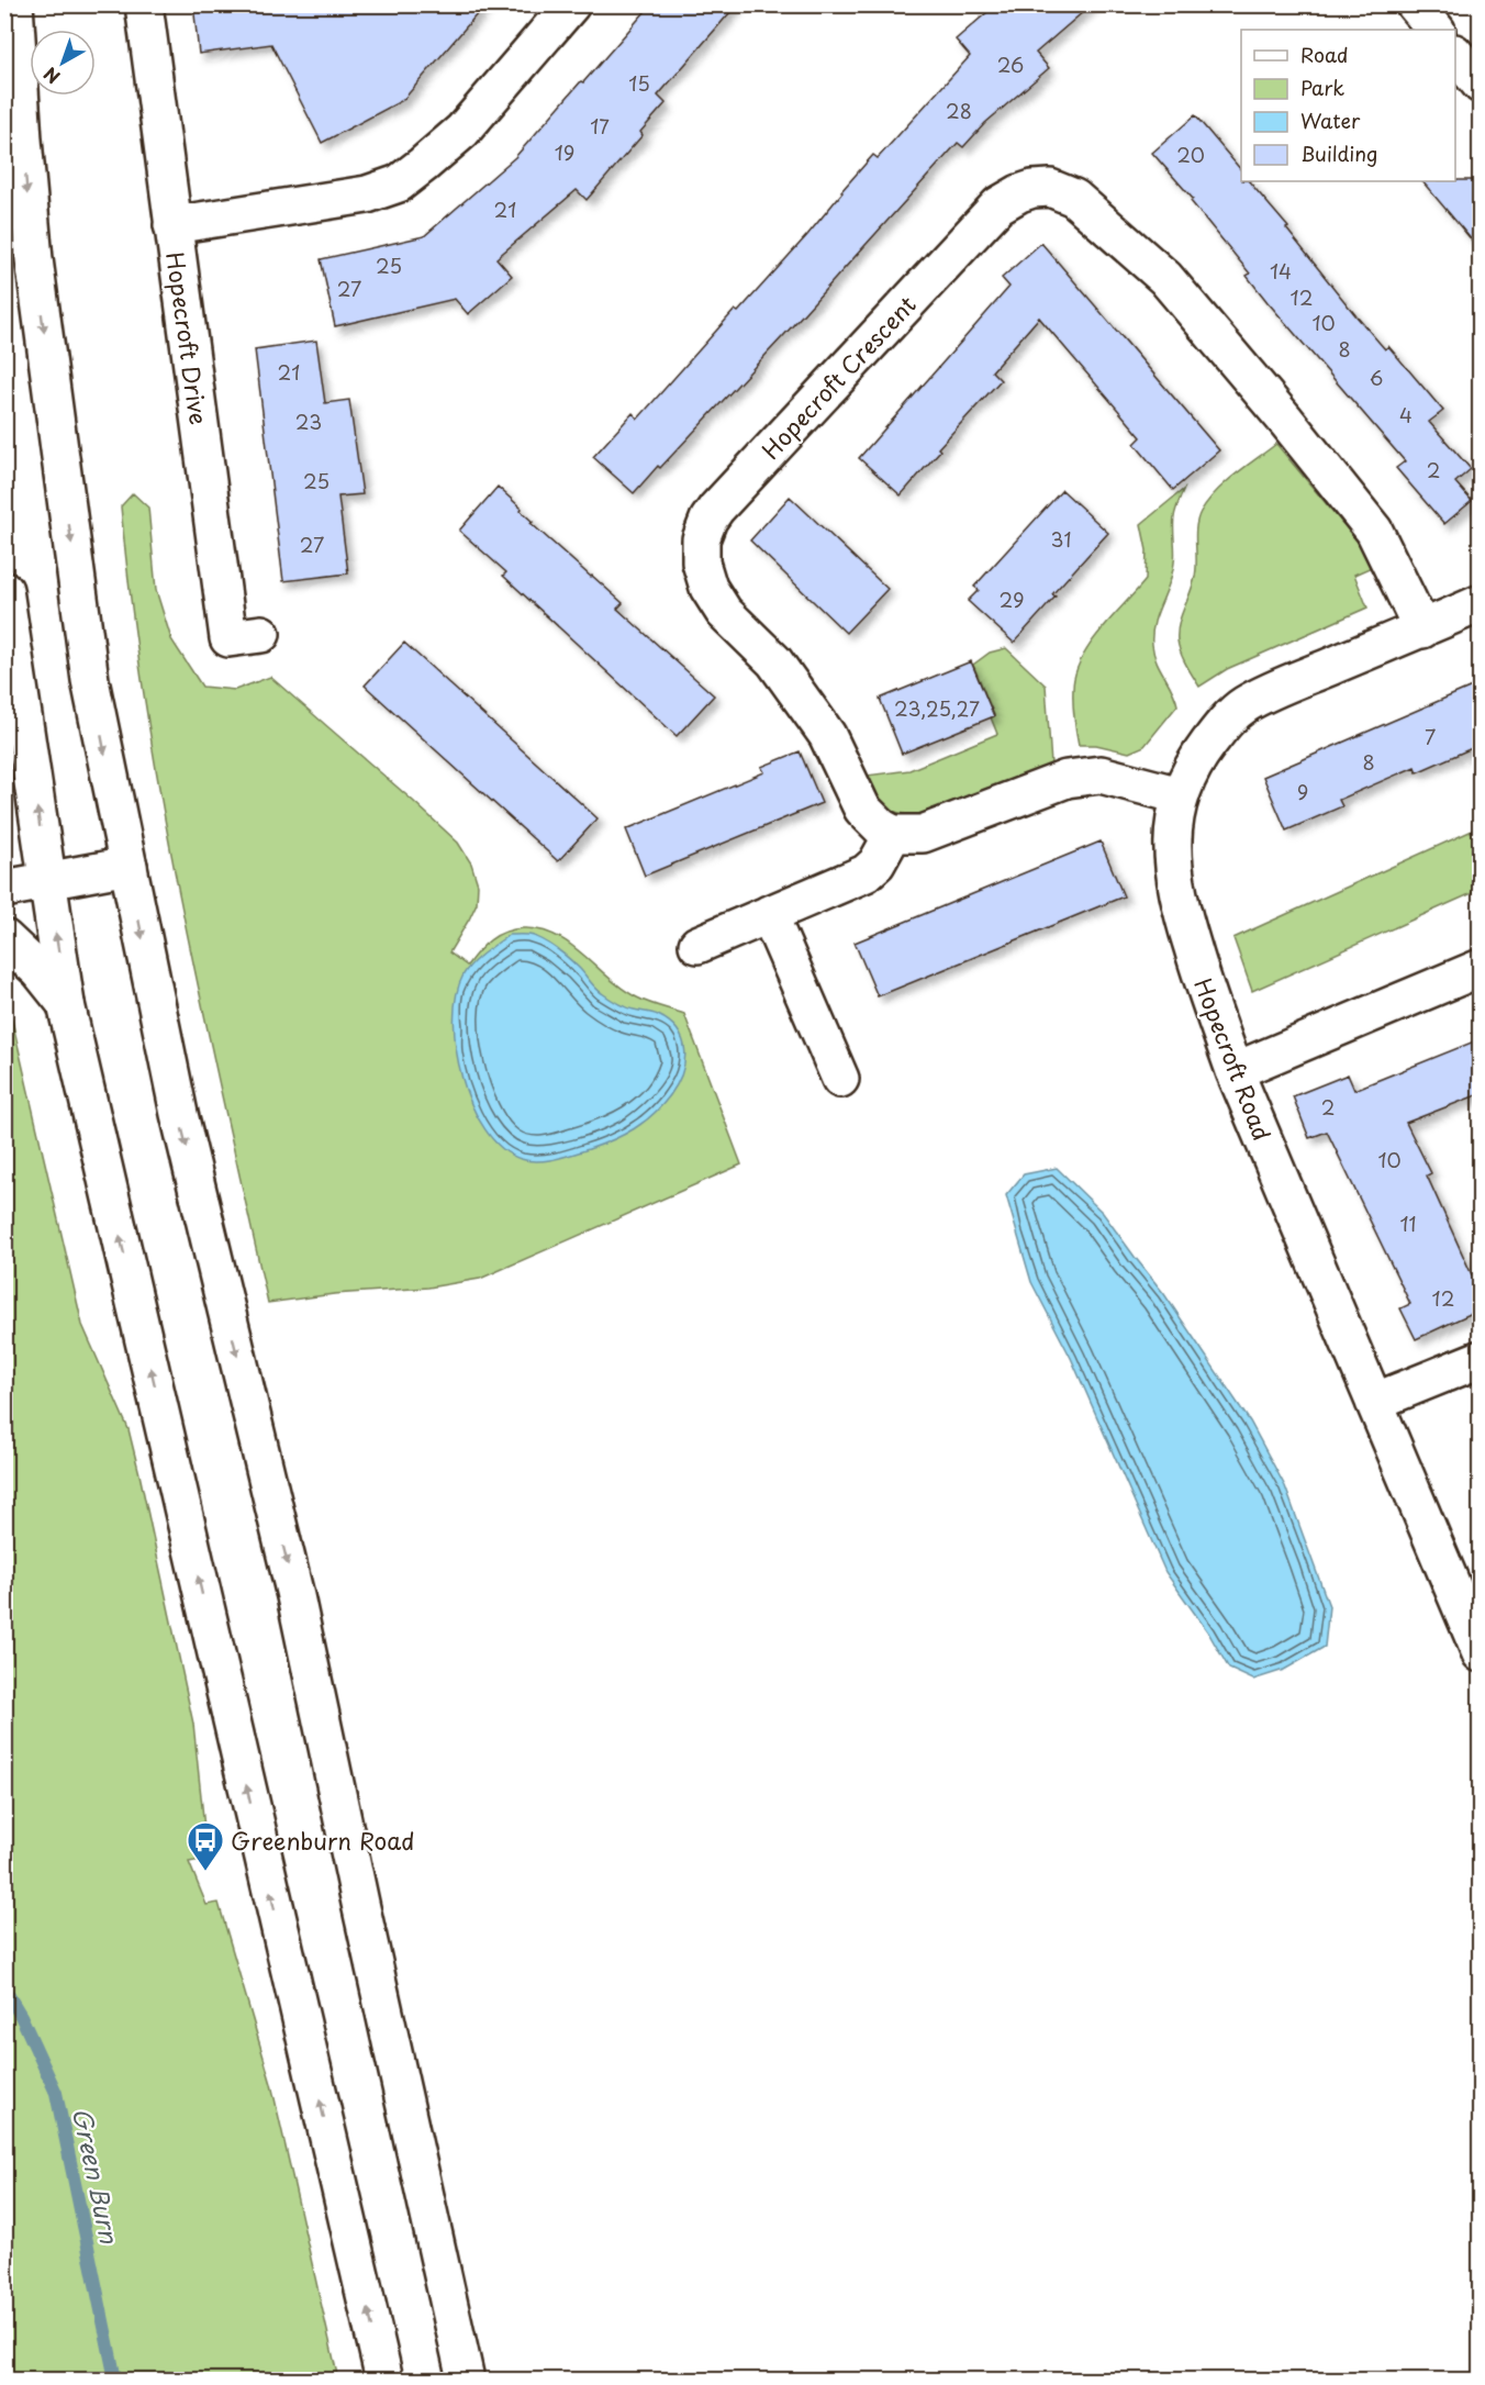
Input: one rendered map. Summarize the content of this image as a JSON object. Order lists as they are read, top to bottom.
{
  "streets": {
    "street": ["Hopecroft Drive", "Hopecroft Crescent", "Hopecroft Road"]
  },
  "crossings": [
    ["Hopecroft Crescent", "Hopecroft Road"]
  ],
  "water": ["Green Burn"],
  "places": {
    "bus stop": ["Greenburn Road"]
  },
  "house_numbers": [
    "26",
    "15",
    "28",
    "17",
    "19",
    "20",
    "21",
    "25",
    "14",
    "27",
    "12",
    "10",
    "8",
    "21",
    "6",
    "4",
    "23",
    "2",
    "25",
    "31",
    "27",
    "29",
    "23,25,27",
    "7",
    "8",
    "9",
    "2",
    "10",
    "11",
    "12"
  ],
  "legend": [
    "Road",
    "Park",
    "Water",
    "Building"
  ],
  "north": "bottom left"
}
